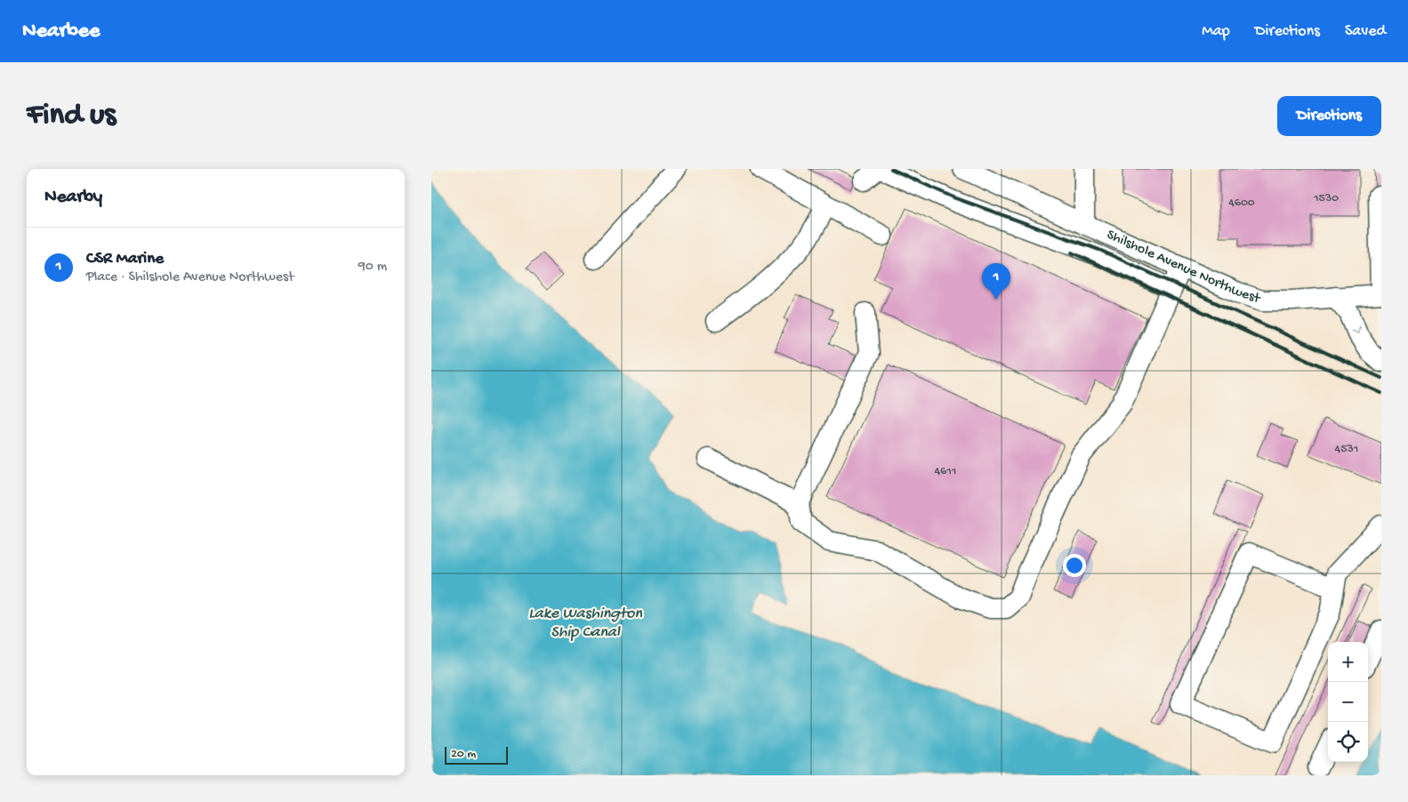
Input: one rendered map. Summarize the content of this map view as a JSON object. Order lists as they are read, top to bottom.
{
  "streets": {
    "street": ["Shilshole Avenue Northwest"]
  },
  "water": ["Lake Washington Ship Canal"],
  "house_numbers": [
    "1530",
    "4600",
    "4531",
    "4611"
  ],
  "scale_bar": "20 m",
  "page": {
    "header": "Nearbee",
    "nav": ["Map", "Directions", "Saved"],
    "buttons": "Directions",
    "title": "Find us",
    "heading": "Nearby",
    "list": [
      {
        "mark": "1",
        "name": "CSR Marine",
        "note": "Place · Shilshole Avenue Northwest",
        "value": "90 m"
      }
    ],
    "pins": "1",
    "map_buttons": ["+", "−"],
    "scale": "20 m"
  }
}
